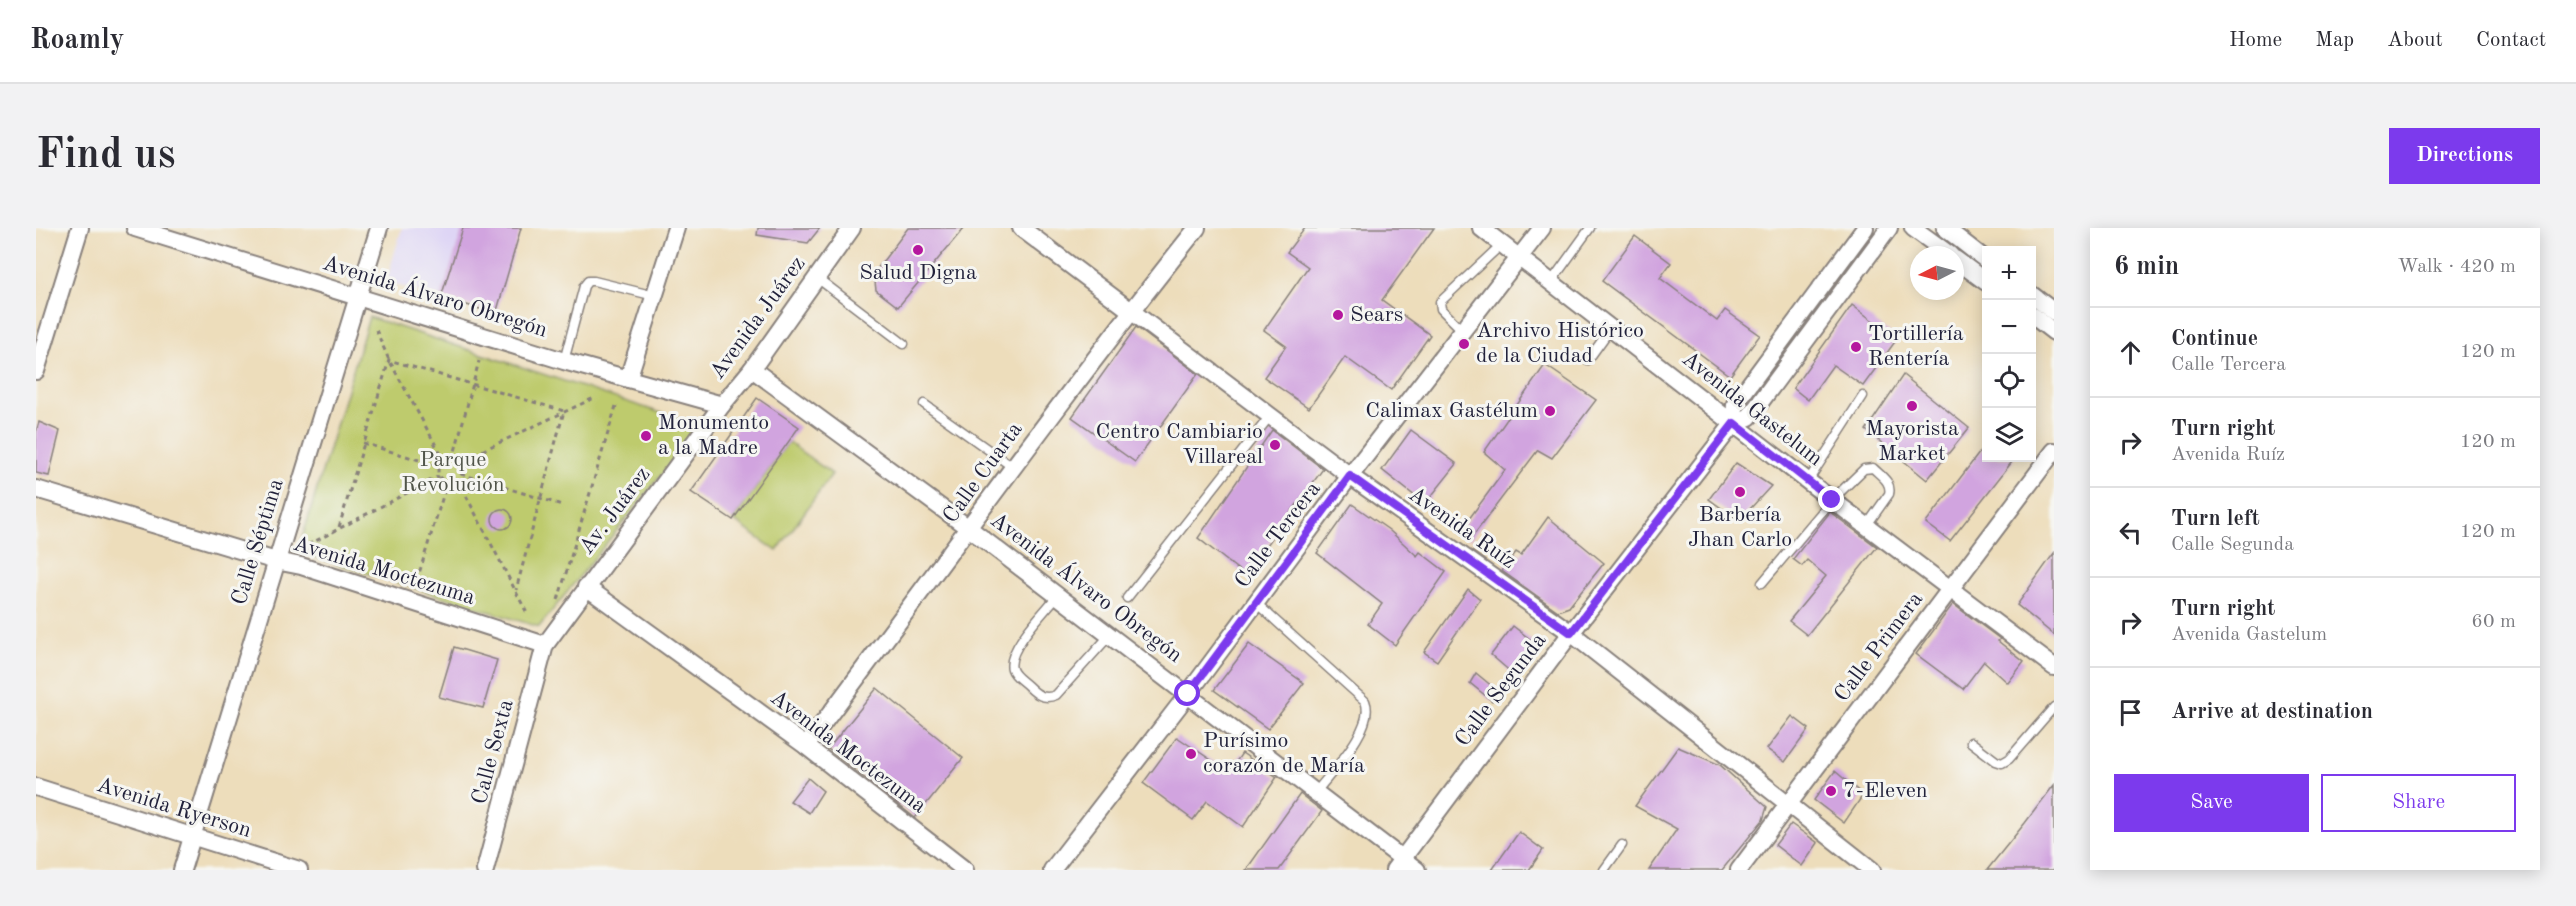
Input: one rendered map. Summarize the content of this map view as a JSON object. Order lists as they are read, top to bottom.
{
  "streets": {
    "street": [
      "Avenida Álvaro Obregón",
      "Avenida Juárez",
      "Avenida Gastelum",
      "Calle Cuarta",
      "Av. Juárez",
      "Avenida Ruíz",
      "Calle Tercera",
      "Calle Séptima",
      "Avenida Moctezuma",
      "Calle Primera",
      "Calle Segunda",
      "Calle Sexta",
      "Avenida Ryerson"
    ]
  },
  "crossings": [
    ["Avenida Álvaro Obregón", "Avenida Juárez"],
    ["Avenida Álvaro Obregón", "Calle Cuarta"],
    ["Avenida Álvaro Obregón", "Av. Juárez"],
    ["Avenida Álvaro Obregón", "Calle Tercera"],
    ["Avenida Álvaro Obregón", "Calle Séptima"],
    ["Avenida Álvaro Obregón", "Calle Segunda"],
    ["Avenida Juárez", "Av. Juárez"],
    ["Avenida Gastelum", "Calle Tercera"],
    ["Avenida Gastelum", "Calle Primera"],
    ["Avenida Gastelum", "Calle Segunda"],
    ["Calle Cuarta", "Avenida Ruíz"],
    ["Calle Cuarta", "Avenida Moctezuma"],
    ["Av. Juárez", "Avenida Moctezuma"],
    ["Av. Juárez", "Calle Sexta"],
    ["Avenida Ruíz", "Calle Tercera"],
    ["Avenida Ruíz", "Calle Primera"],
    ["Avenida Ruíz", "Calle Segunda"],
    ["Calle Séptima", "Avenida Moctezuma"],
    ["Calle Séptima", "Avenida Ryerson"],
    ["Avenida Moctezuma", "Calle Sexta"]
  ],
  "parks": ["Parque Revolución"],
  "places": [
    "Salud Digna",
    "Sears",
    "Archivo Histórico de la Ciudad",
    "Tortillería Rentería",
    "Mayorista Market",
    "Calimax Gastélum",
    "Monumento a la Madre",
    "Centro Cambiario Villareal",
    "Barbería Jhan Carlo",
    "Purísimo corazón de María",
    "7-Eleven"
  ],
  "north": "left",
  "page": {
    "header": "Roamly",
    "nav": [
      "Home",
      "Map",
      "About",
      "Contact"
    ],
    "buttons": [
      "Directions",
      ["Save", "Share"]
    ],
    "title": "Find us",
    "heading": ["6 min", "Walk · 420 m"],
    "map_buttons": ["+", "−"],
    "list": [
      ["Continue", "Calle Tercera", "120 m"],
      ["Turn right", "Avenida Ruíz", "120 m"],
      ["Turn left", "Calle Segunda", "120 m"],
      ["Turn right", "Avenida Gastelum", "60 m"],
      "Arrive at destination"
    ]
  }
}
